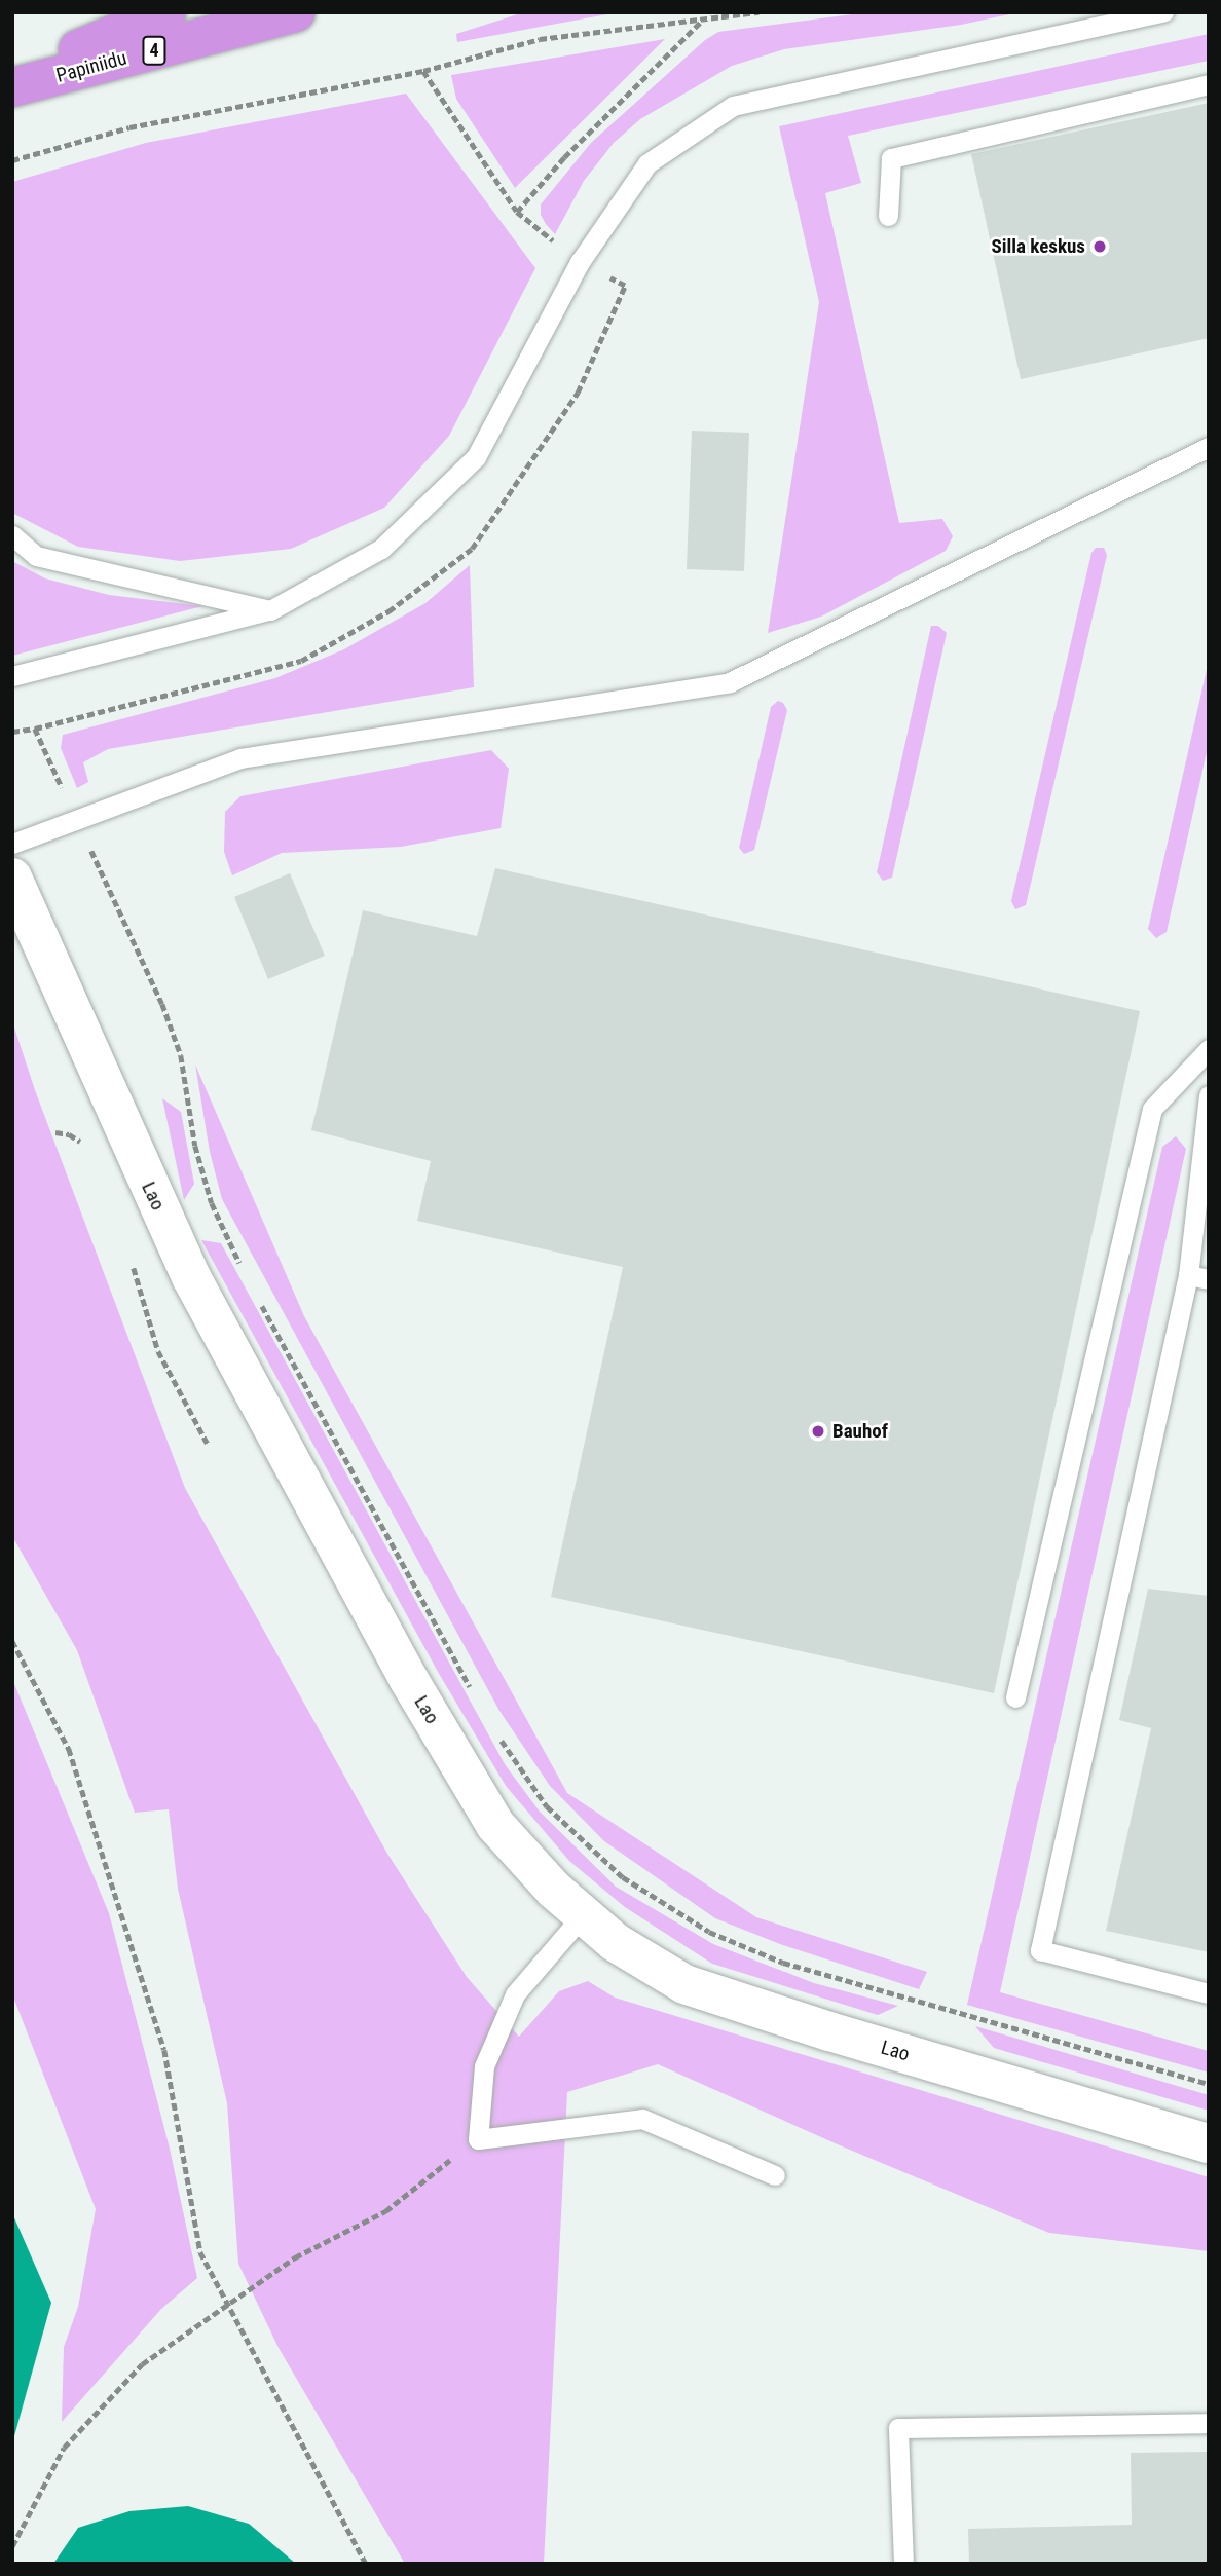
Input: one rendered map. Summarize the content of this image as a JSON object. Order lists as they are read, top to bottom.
{
  "streets": {
    "highway": ["4", "Papiniidu"],
    "street": ["Lao"]
  },
  "places": ["Silla keskus", "Bauhof"]
}
